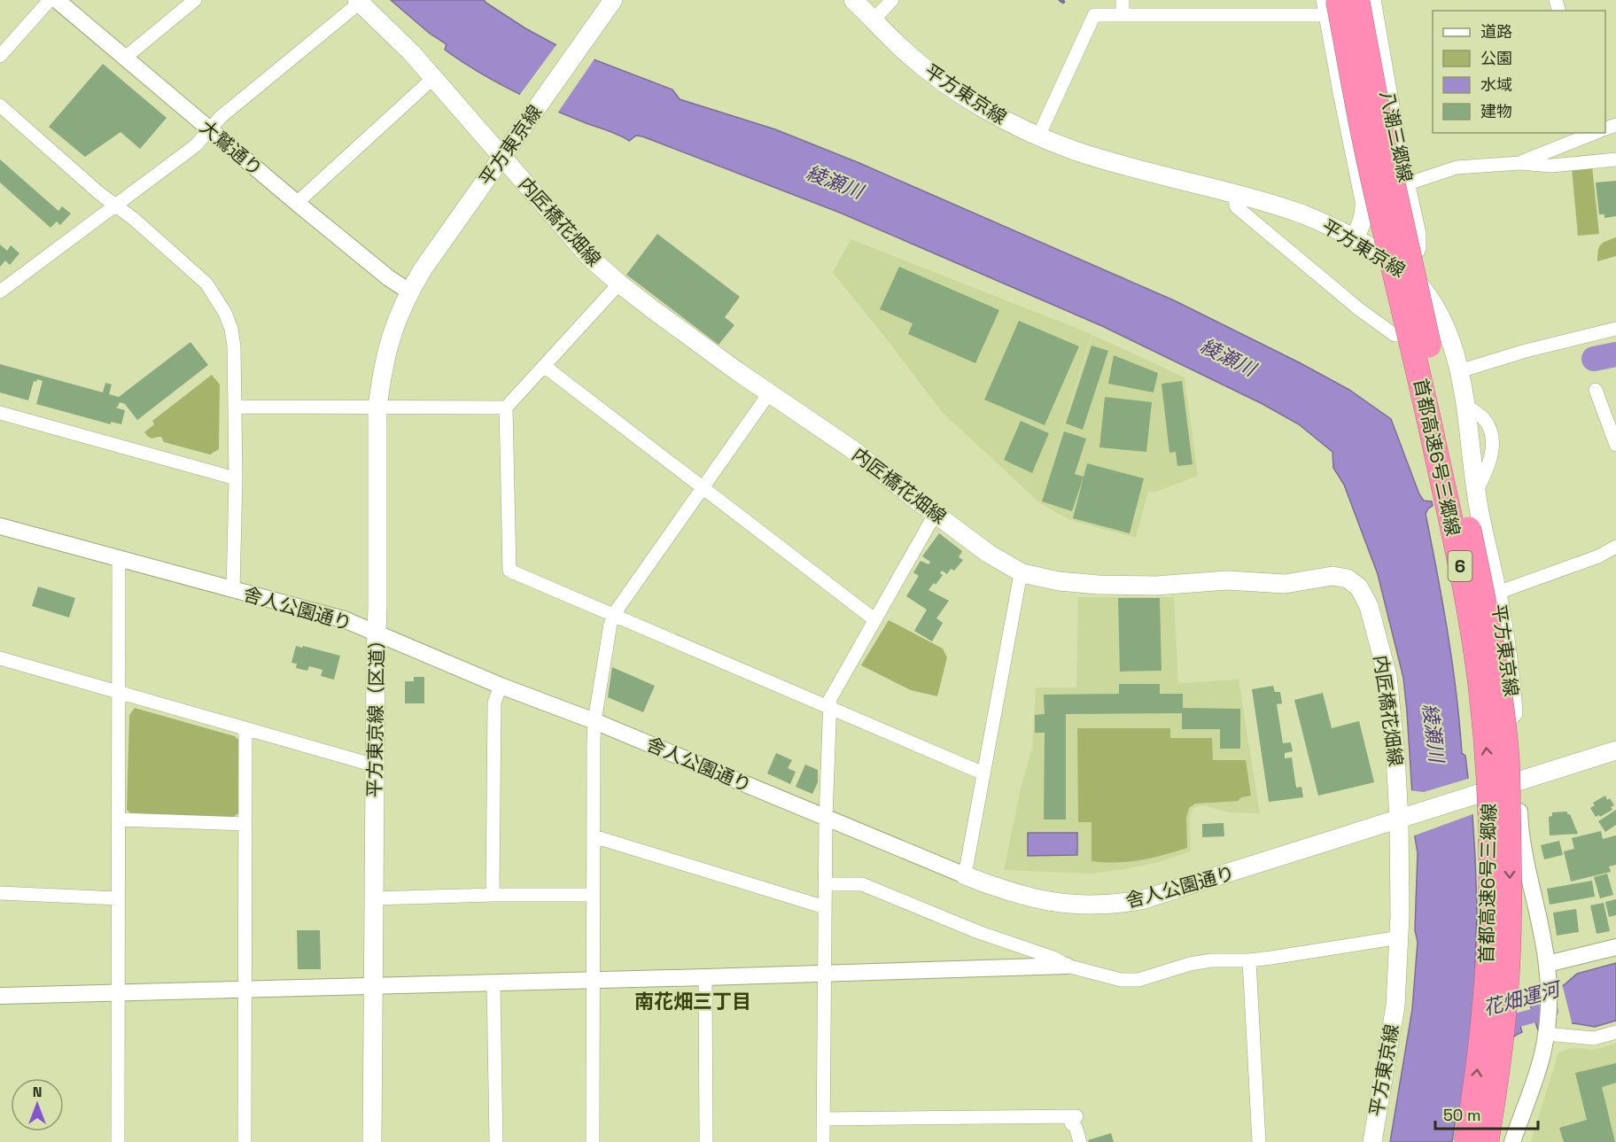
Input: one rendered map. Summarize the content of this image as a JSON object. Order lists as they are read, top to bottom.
{
  "streets": {
    "highway": ["首都高速6号三郷線", "6"],
    "main road": [
      "平方東京線",
      "八潮三郷線",
      "内匠橋花畑線",
      "舎人公園通り",
      "平方東京線（区道）"
    ],
    "street": ["大鷲通り"]
  },
  "crossings": [
    ["平方東京線", "八潮三郷線"],
    ["平方東京線", "大鷲通り"],
    ["平方東京線", "内匠橋花畑線"],
    ["平方東京線", "舎人公園通り"],
    ["平方東京線", "平方東京線（区道）"],
    ["大鷲通り", "平方東京線（区道）"],
    ["内匠橋花畑線", "舎人公園通り"],
    ["舎人公園通り", "平方東京線（区道）"]
  ],
  "districts": ["南花畑三丁目"],
  "water": ["綾瀬川", "花畑運河"],
  "legend": [
    "道路",
    "公園",
    "水域",
    "建物"
  ],
  "scale_bar": "50 m",
  "north": "top"
}
